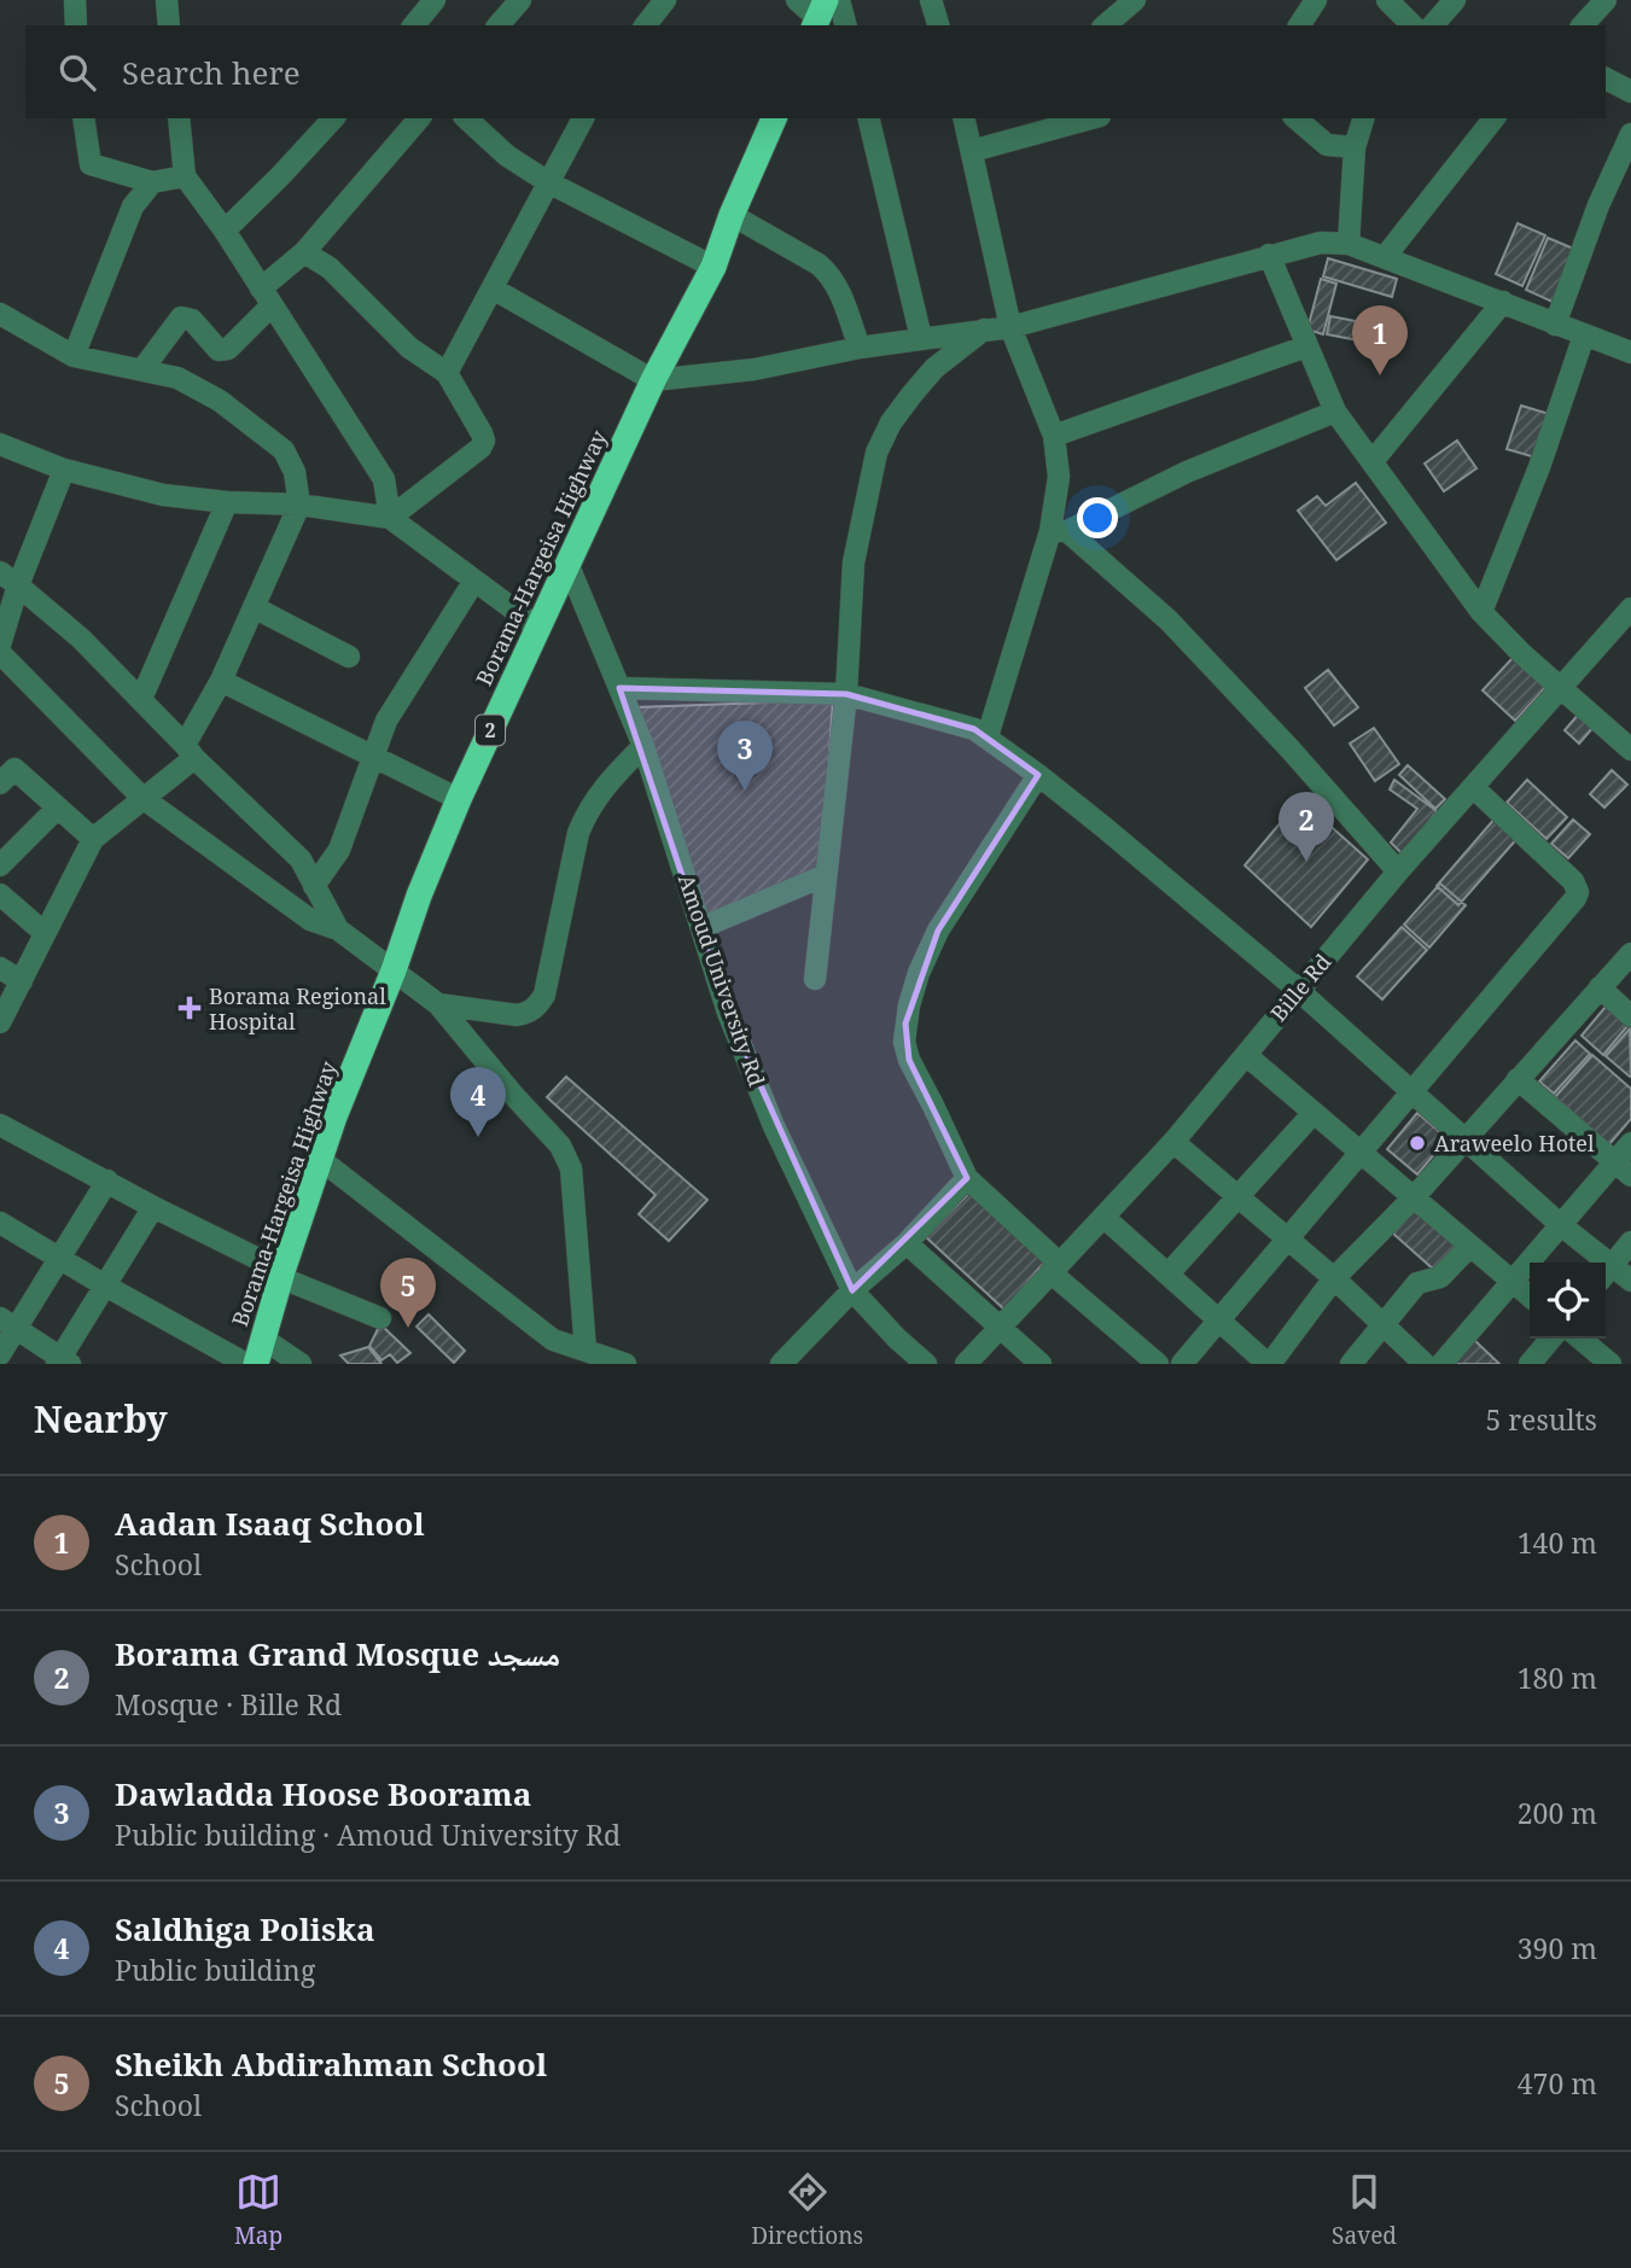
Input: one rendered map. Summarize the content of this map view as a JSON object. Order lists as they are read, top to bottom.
{
  "streets": {
    "highway": ["Borama-Hargeisa Highway", "2"],
    "street": ["Amoud University Rd", "Bille Rd"]
  },
  "crossings": [
    ["Borama-Hargeisa Highway", "Amoud University Rd"]
  ],
  "places": {
    "health": ["Borama Regional Hospital"],
    "other": ["Araweelo Hotel"]
  },
  "page": {
    "search": "Search here",
    "pins": [
      "1",
      "3",
      "2",
      "4",
      "5"
    ],
    "heading": ["Nearby", "5 results"],
    "list": [
      {
        "mark": "1",
        "name": "Aadan Isaaq School",
        "note": "School",
        "value": "140 m"
      },
      {
        "mark": "2",
        "name": "Borama Grand Mosque مسجد",
        "note": "Mosque · Bille Rd",
        "value": "180 m"
      },
      {
        "mark": "3",
        "name": "Dawladda Hoose Boorama",
        "note": "Public building · Amoud University Rd",
        "value": "200 m"
      },
      {
        "mark": "4",
        "name": "Saldhiga Poliska",
        "note": "Public building",
        "value": "390 m"
      },
      {
        "mark": "5",
        "name": "Sheikh Abdirahman School",
        "note": "School",
        "value": "470 m"
      }
    ],
    "nav": ["Map", "Directions", "Saved"]
  }
}
